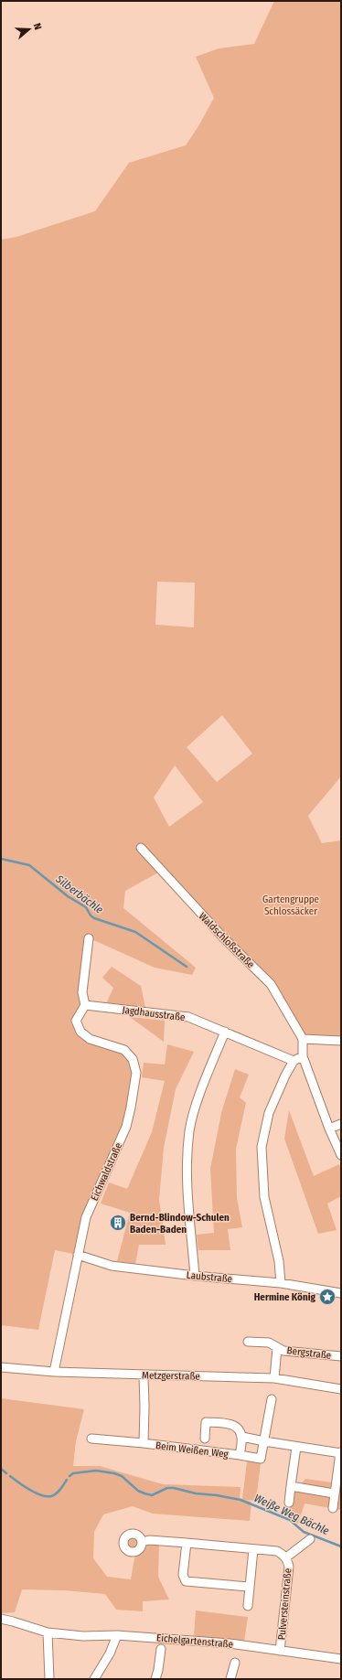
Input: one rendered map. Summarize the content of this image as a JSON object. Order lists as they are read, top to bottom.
{
  "streets": {
    "street": [
      "Waldschloßstraße",
      "Jagdhausstraße",
      "Eichwaldstraße",
      "Laubstraße",
      "Bergstraße",
      "Metzgerstraße",
      "Beim Weißen Weg",
      "Pulversteinstraße",
      "Eichelgartenstraße"
    ]
  },
  "crossings": [
    ["Jagdhausstraße", "Eichwaldstraße"],
    ["Eichwaldstraße", "Laubstraße"],
    ["Eichwaldstraße", "Metzgerstraße"],
    ["Bergstraße", "Metzgerstraße"],
    ["Metzgerstraße", "Beim Weißen Weg"],
    ["Pulversteinstraße", "Eichelgartenstraße"]
  ],
  "water": ["Silberbächle", "Weiße Weg Bächle"],
  "parks": ["Gartengruppe Schlossäcker"],
  "places": {
    "building": ["Bernd-Blindow-Schulen Baden-Baden"],
    "place": ["Hermine König"]
  },
  "north": "right"
}
